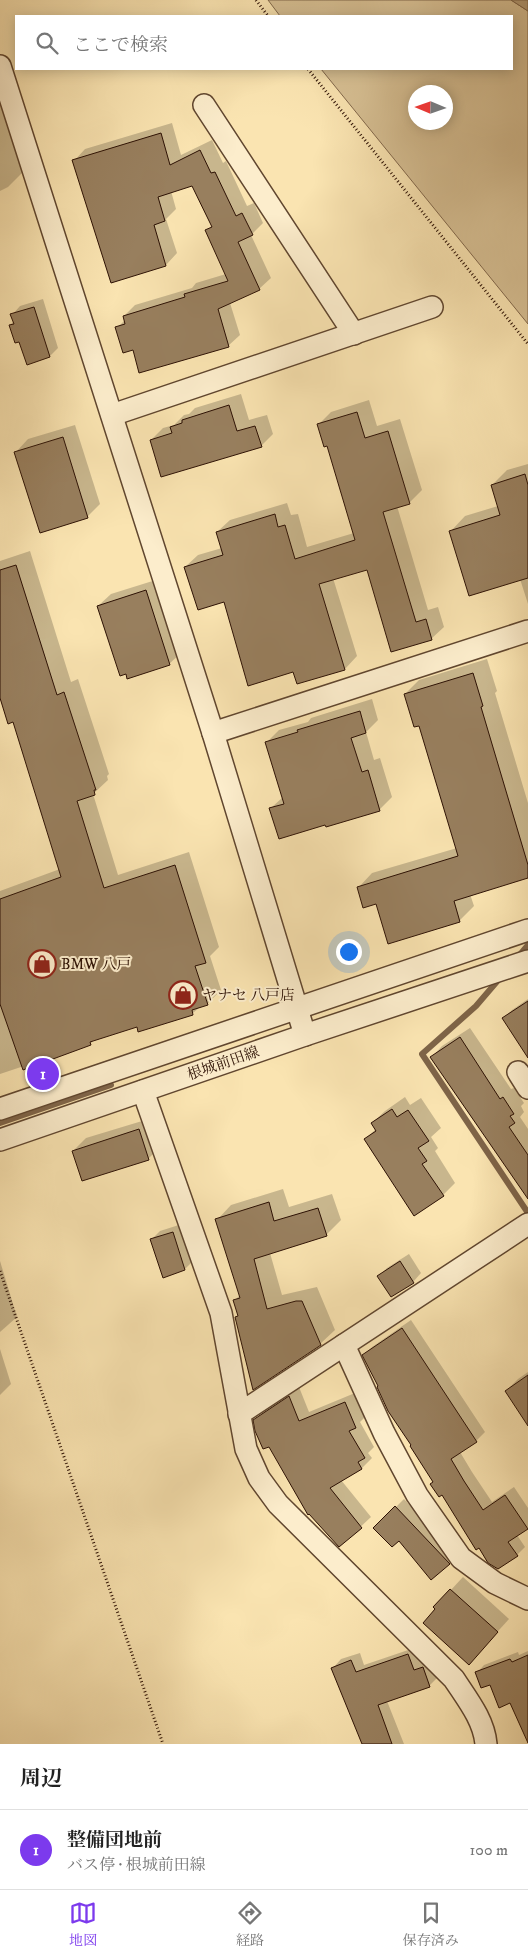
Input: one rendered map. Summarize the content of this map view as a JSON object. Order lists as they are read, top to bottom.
{
  "streets": {
    "street": ["根城前田線"]
  },
  "places": {
    "shop": ["BMW 八戸", "ヤナセ 八戸店"]
  },
  "north": "left",
  "page": {
    "search": "ここで検索",
    "pins": "1",
    "heading": "周辺",
    "list": [
      {
        "mark": "1",
        "name": "整備団地前",
        "note": "バス停 · 根城前田線",
        "value": "100 m"
      }
    ],
    "nav": ["地図", "経路", "保存済み"]
  }
}
